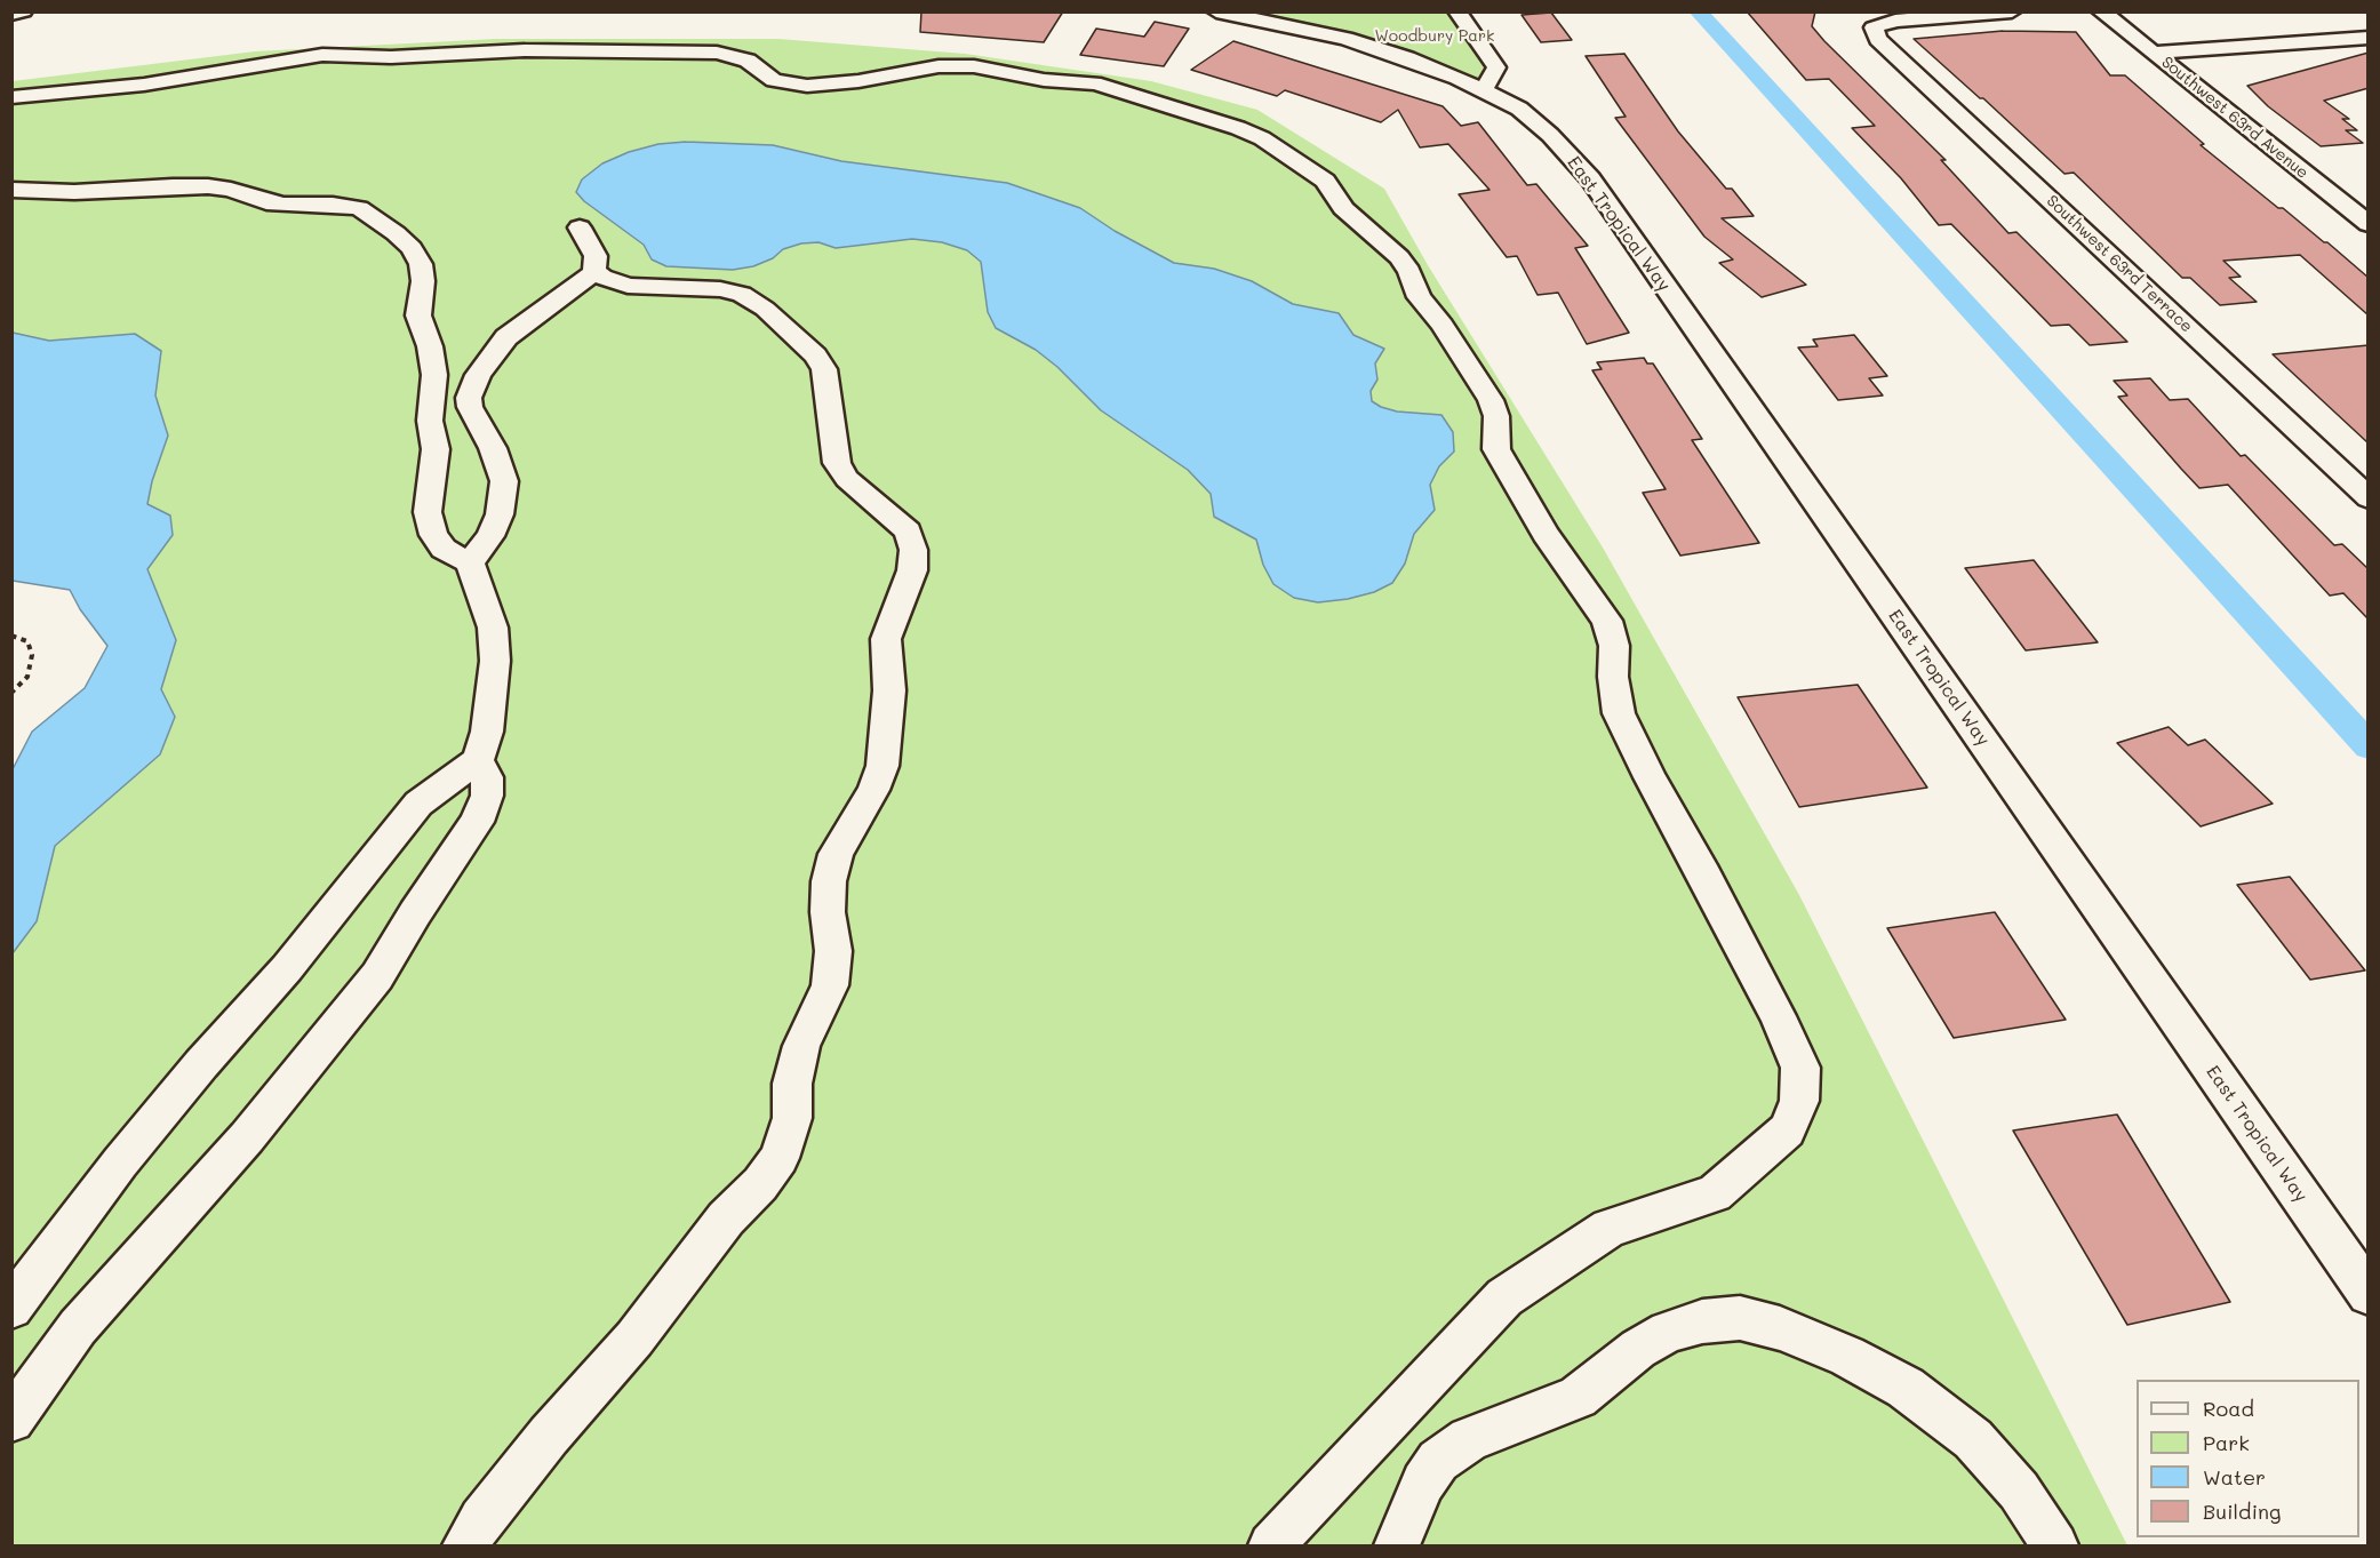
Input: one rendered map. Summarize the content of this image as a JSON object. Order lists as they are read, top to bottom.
{
  "streets": {
    "street": ["Southwest 63rd Avenue", "East Tropical Way", "Southwest 63rd Terrace"]
  },
  "parks": ["Woodbury Park"],
  "legend": [
    "Road",
    "Park",
    "Water",
    "Building"
  ]
}
